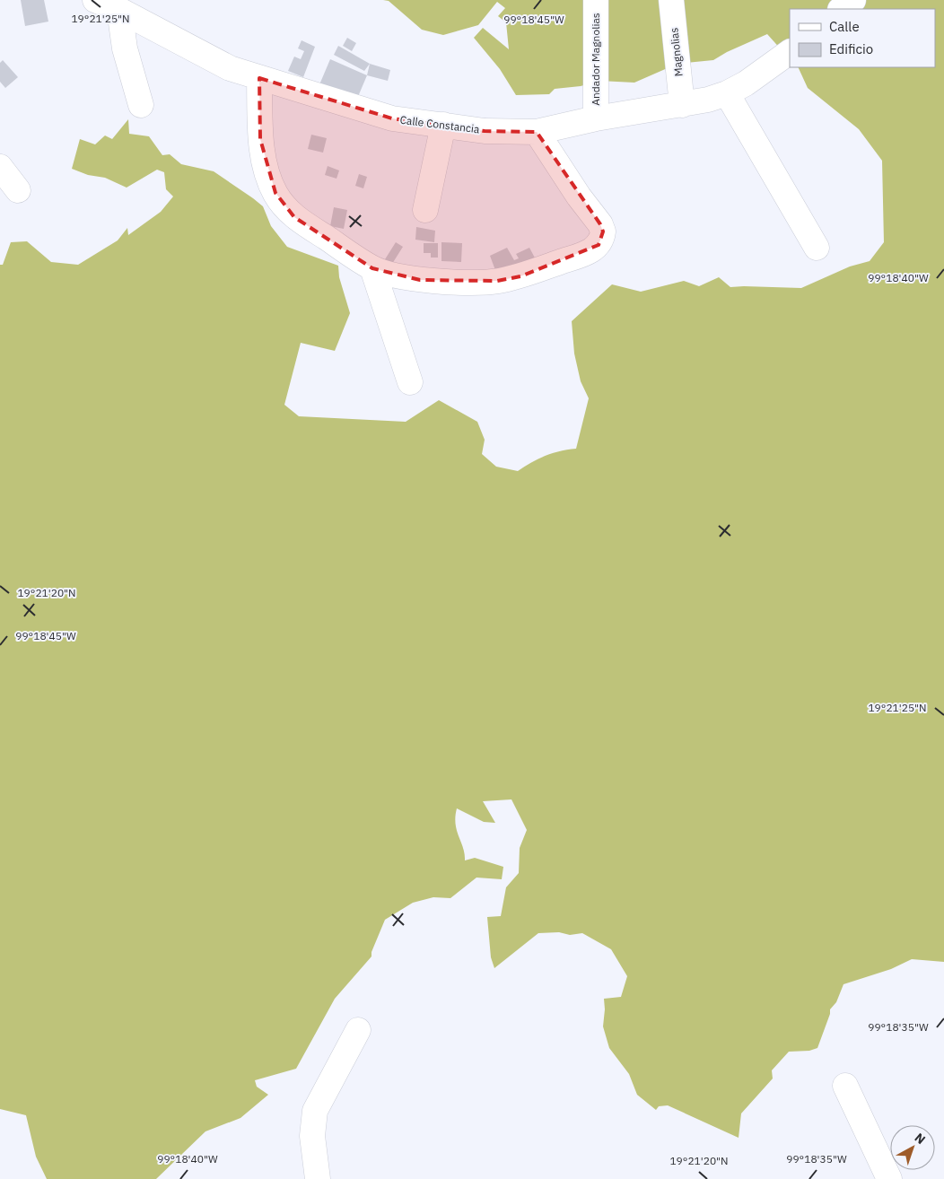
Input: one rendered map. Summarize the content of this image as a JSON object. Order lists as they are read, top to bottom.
{
  "streets": {
    "street": ["Magnolias", "Andador Magnolias", "Calle Constancia"]
  },
  "crossings": [
    ["Magnolias", "Calle Constancia"],
    ["Andador Magnolias", "Calle Constancia"]
  ],
  "legend": ["Calle", "Edificio"],
  "north": "top right",
  "coordinates": [
    "19°21'25\"N",
    "99°18'45\"W",
    "99°18'40\"W",
    "19°21'20\"N",
    "99°18'35\"W"
  ]
}
